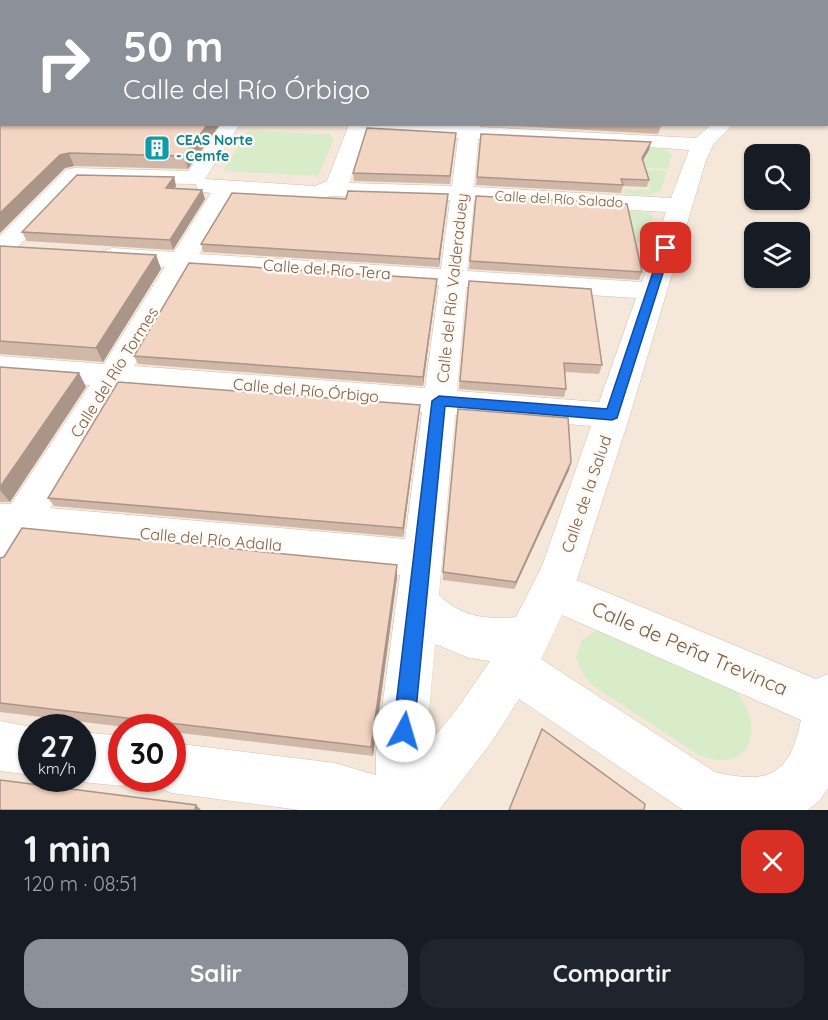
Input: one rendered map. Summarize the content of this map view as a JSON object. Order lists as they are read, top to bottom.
{
  "streets": {
    "street": [
      "Calle del Río Salado",
      "Calle del Río Tera",
      "Calle del Río Valderaduey",
      "Calle del Río Tormes",
      "Calle del Río Órbigo",
      "Calle de la Salud",
      "Calle del Río Adalla",
      "Calle de Peña Trevinca"
    ]
  },
  "crossings": [
    ["Calle del Río Salado", "Calle del Río Valderaduey"],
    ["Calle del Río Salado", "Calle del Río Tormes"],
    ["Calle del Río Salado", "Calle de la Salud"],
    ["Calle del Río Tera", "Calle del Río Valderaduey"],
    ["Calle del Río Tera", "Calle del Río Tormes"],
    ["Calle del Río Tera", "Calle de la Salud"],
    ["Calle del Río Valderaduey", "Calle del Río Órbigo"],
    ["Calle del Río Valderaduey", "Calle de la Salud"],
    ["Calle del Río Valderaduey", "Calle del Río Adalla"],
    ["Calle del Río Tormes", "Calle del Río Órbigo"],
    ["Calle del Río Tormes", "Calle del Río Adalla"],
    ["Calle del Río Órbigo", "Calle de la Salud"],
    ["Calle de la Salud", "Calle de Peña Trevinca"]
  ],
  "places": {
    "building": ["CEAS Norte - Cemfe"]
  },
  "page": {
    "turn": ["50 m", "Calle del Río Órbigo"],
    "speed": "27 km/h",
    "limit": "30",
    "heading": ["1 min", "120 m · 08:51"],
    "buttons": ["Salir", "Compartir"]
  }
}
